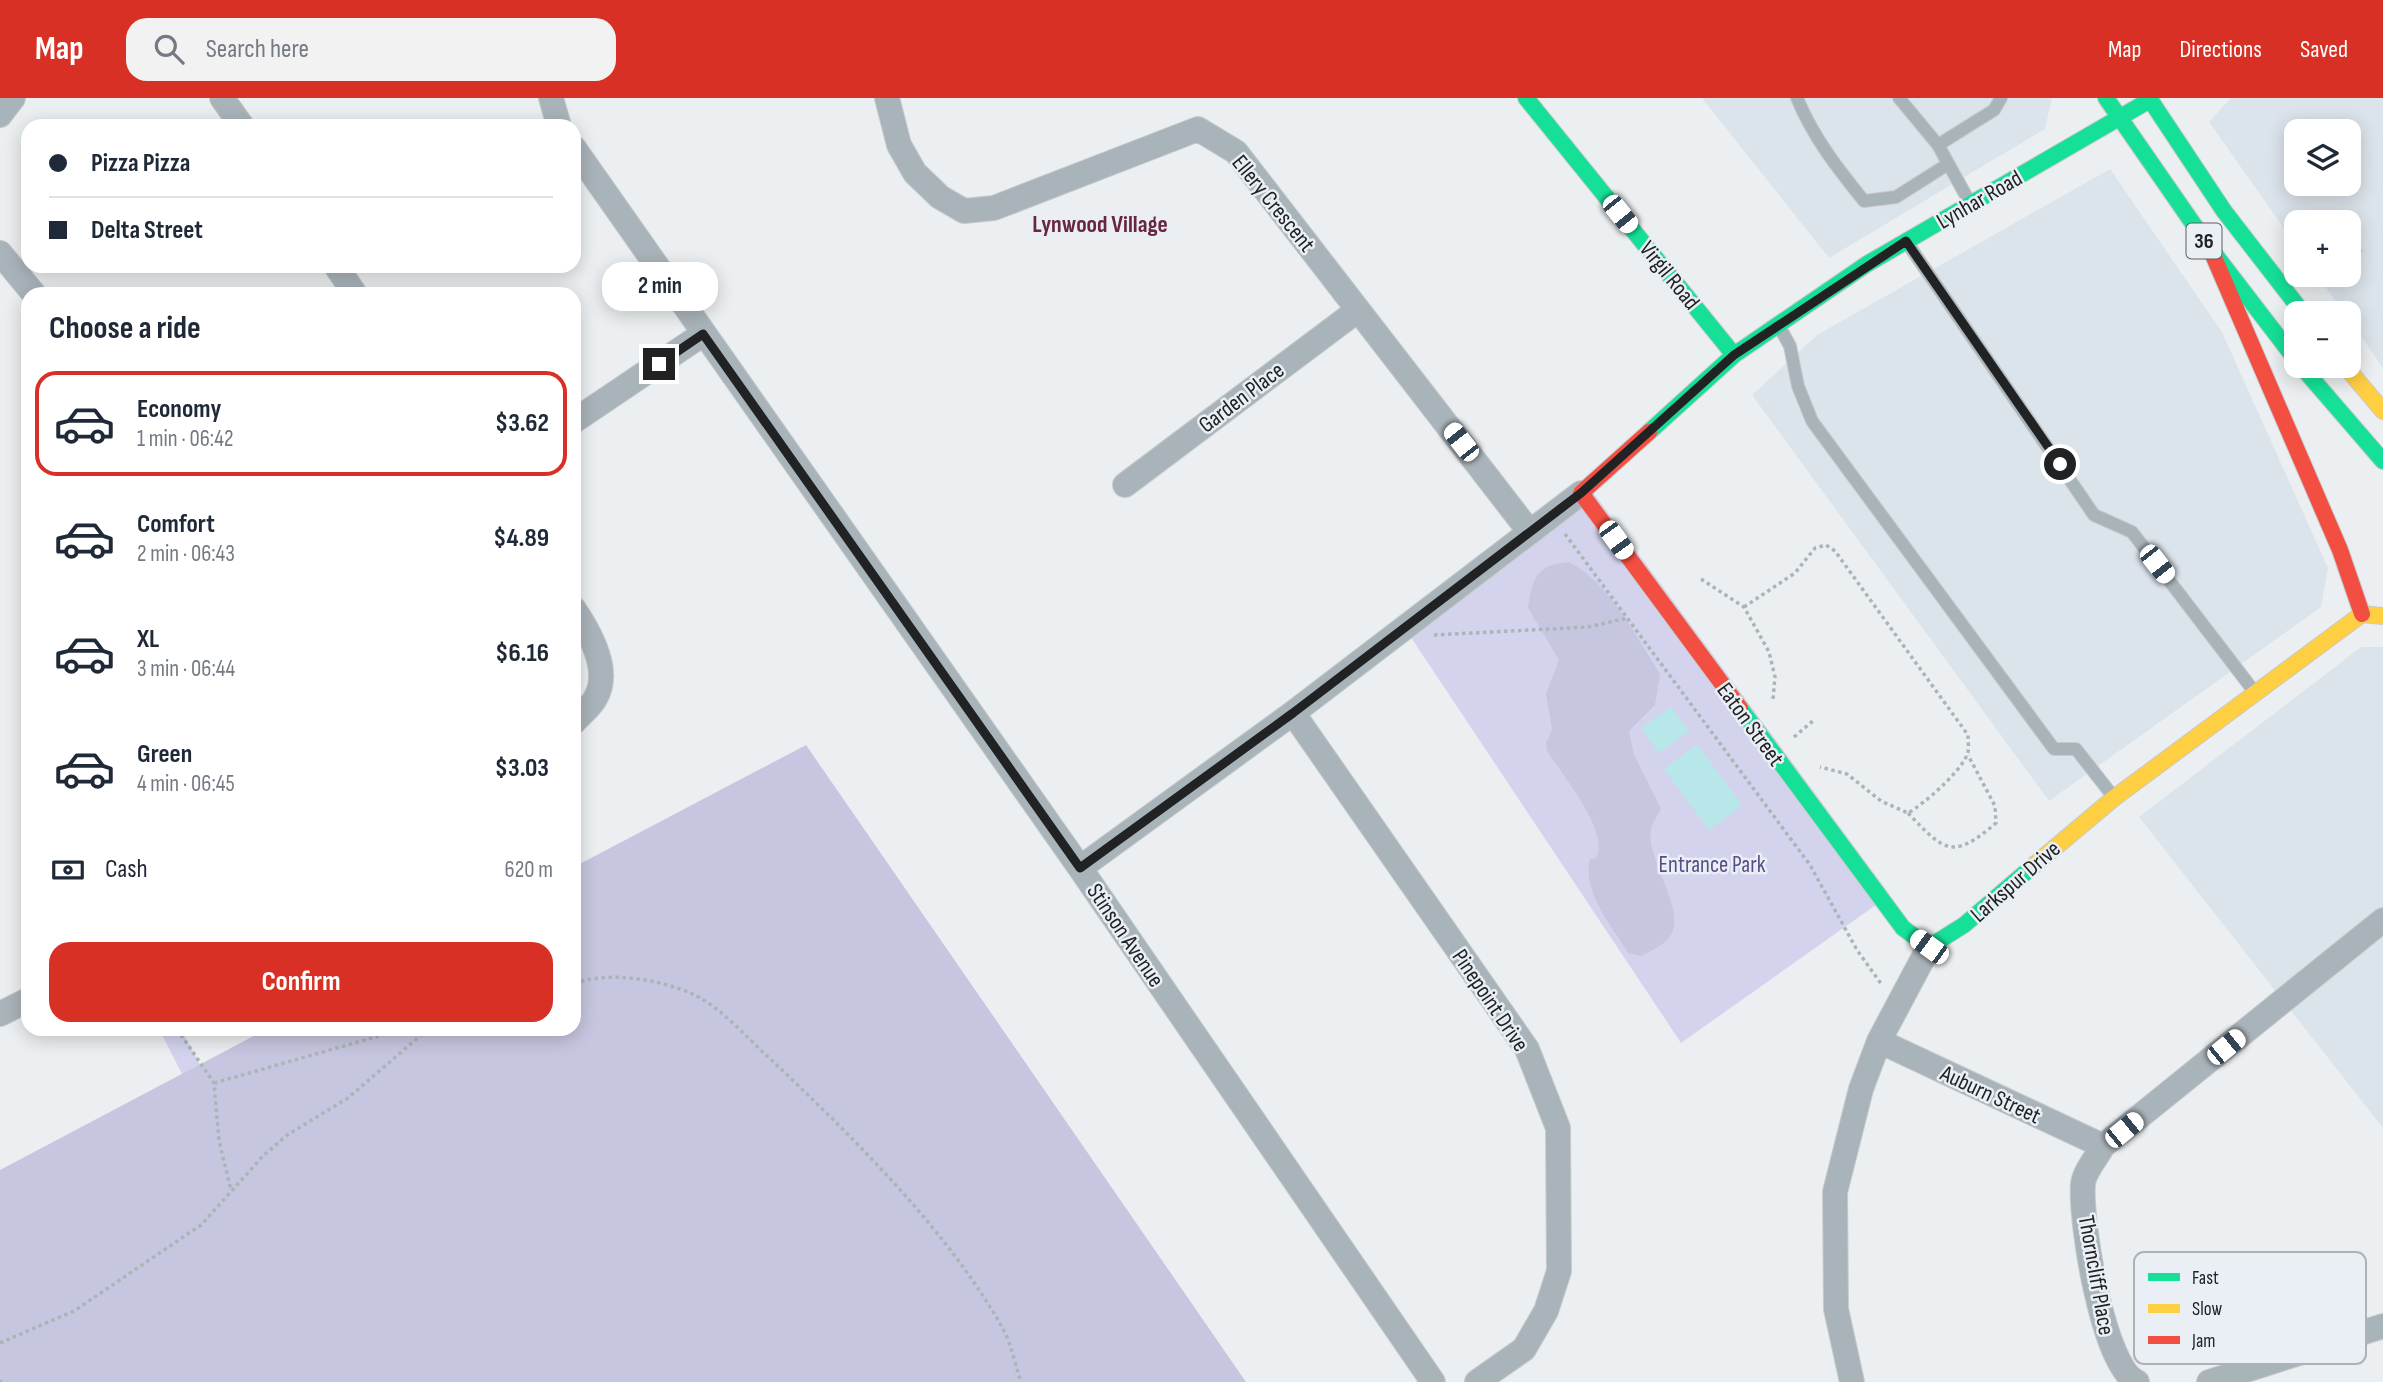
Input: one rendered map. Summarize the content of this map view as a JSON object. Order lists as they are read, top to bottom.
{
  "streets": {
    "street": [
      "Lynhar Road",
      "Ellery Crescent",
      "36",
      "Virgil Road",
      "Garden Place",
      "Eaton Street",
      "Larkspur Drive",
      "Stinson Avenue",
      "Pinepoint Drive",
      "Auburn Street",
      "Thorncliff Place"
    ]
  },
  "crossings": [
    ["Lynhar Road", "Ellery Crescent"],
    ["Lynhar Road", "36"],
    ["Lynhar Road", "Virgil Road"],
    ["Lynhar Road", "Eaton Street"],
    ["Lynhar Road", "Stinson Avenue"],
    ["Lynhar Road", "Pinepoint Drive"],
    ["Ellery Crescent", "Garden Place"],
    ["Eaton Street", "Larkspur Drive"],
    ["Larkspur Drive", "Auburn Street"],
    ["Auburn Street", "Thorncliff Place"]
  ],
  "districts": ["Lynwood Village"],
  "parks": ["Entrance Park"],
  "legend": ["Fast", "Slow", "Jam"],
  "page": {
    "header": "Map",
    "search": "Search here",
    "nav": ["Map", "Directions", "Saved"],
    "map_buttons": ["+", "−"],
    "banner": ["Pizza Pizza", "Delta Street"],
    "bubble": "2 min",
    "heading": "Choose a ride",
    "list": [
      {
        "name": "Economy",
        "note": "1 min · 06:42",
        "value": "$3.62"
      },
      {
        "name": "Comfort",
        "note": "2 min · 06:43",
        "value": "$4.89"
      },
      {
        "name": "XL",
        "note": "3 min · 06:44",
        "value": "$6.16"
      },
      {
        "name": "Green",
        "note": "4 min · 06:45",
        "value": "$3.03"
      }
    ],
    "pay": ["Cash", "620 m"],
    "buttons": "Confirm"
  }
}
